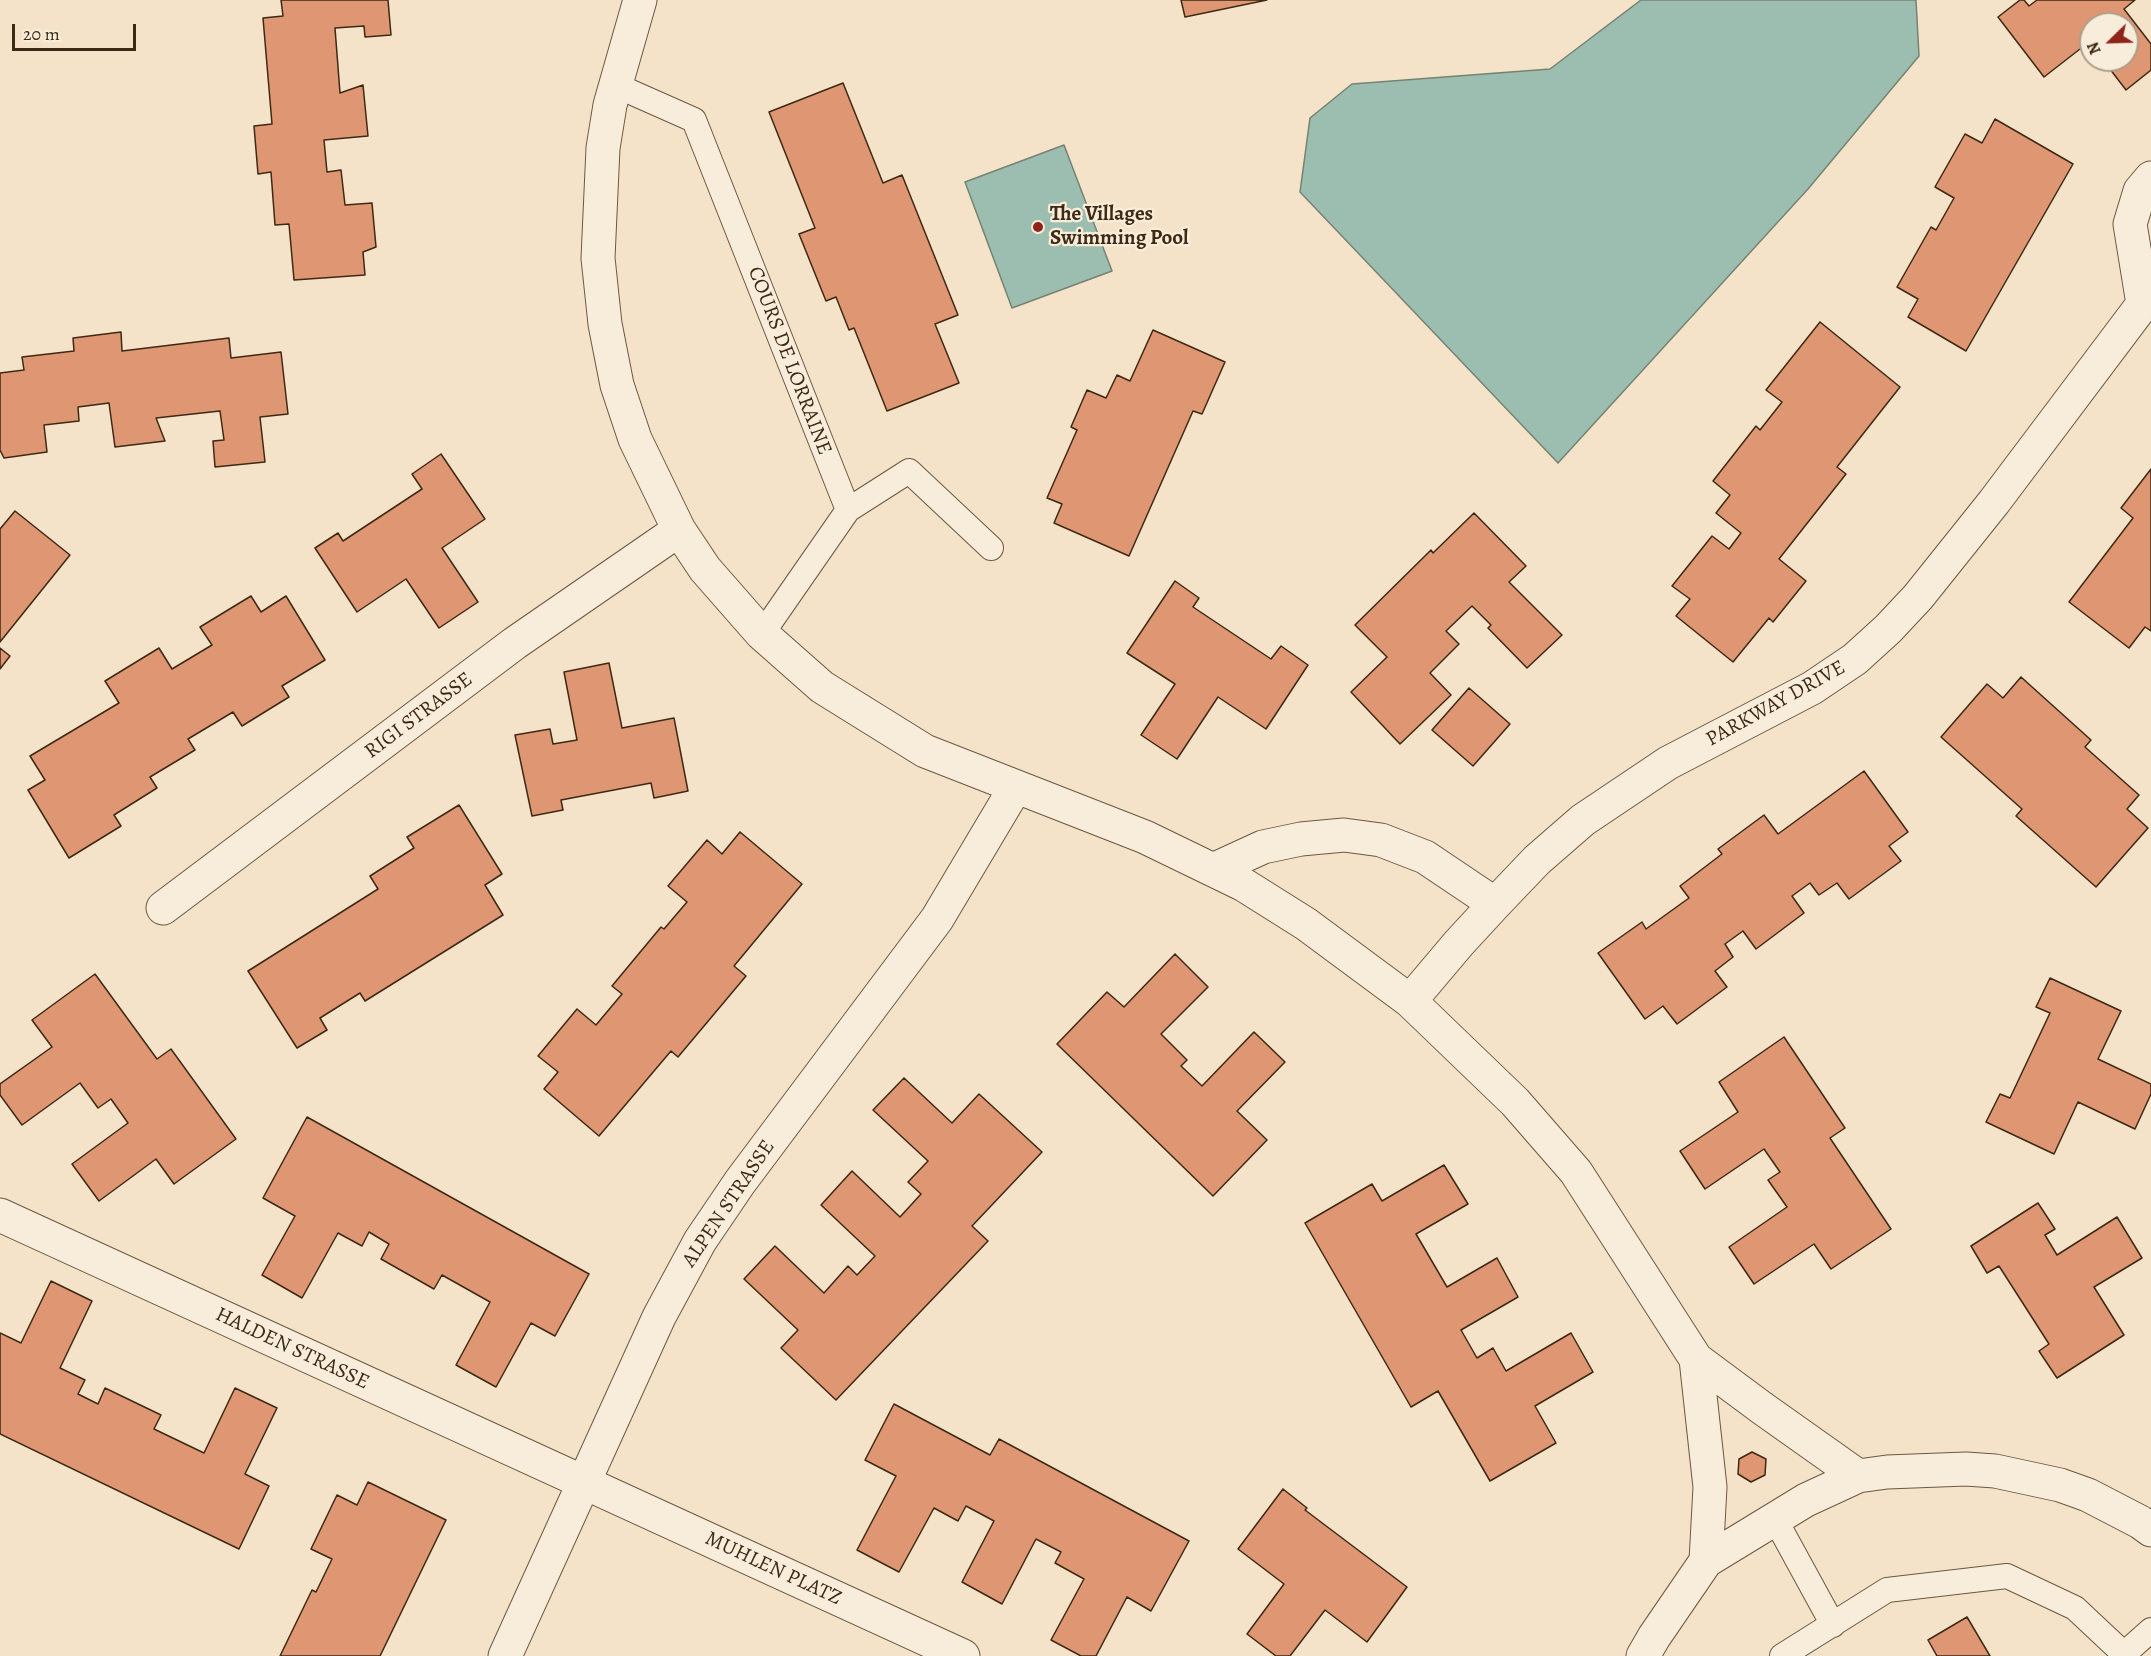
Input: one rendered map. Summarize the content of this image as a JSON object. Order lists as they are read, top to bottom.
{
  "streets": {
    "street": [
      "PARKWAY DRIVE",
      "RIGI STRASSE",
      "ALPEN STRASSE",
      "HALDEN STRASSE",
      "MUHLEN PLATZ"
    ],
    "lane": ["COURS DE LORRAINE"]
  },
  "crossings": [
    ["ALPEN STRASSE", "HALDEN STRASSE"],
    ["ALPEN STRASSE", "MUHLEN PLATZ"],
    ["HALDEN STRASSE", "MUHLEN PLATZ"]
  ],
  "places": ["The Villages Swimming Pool"],
  "scale_bar": "20 m",
  "north": "bottom left"
}
